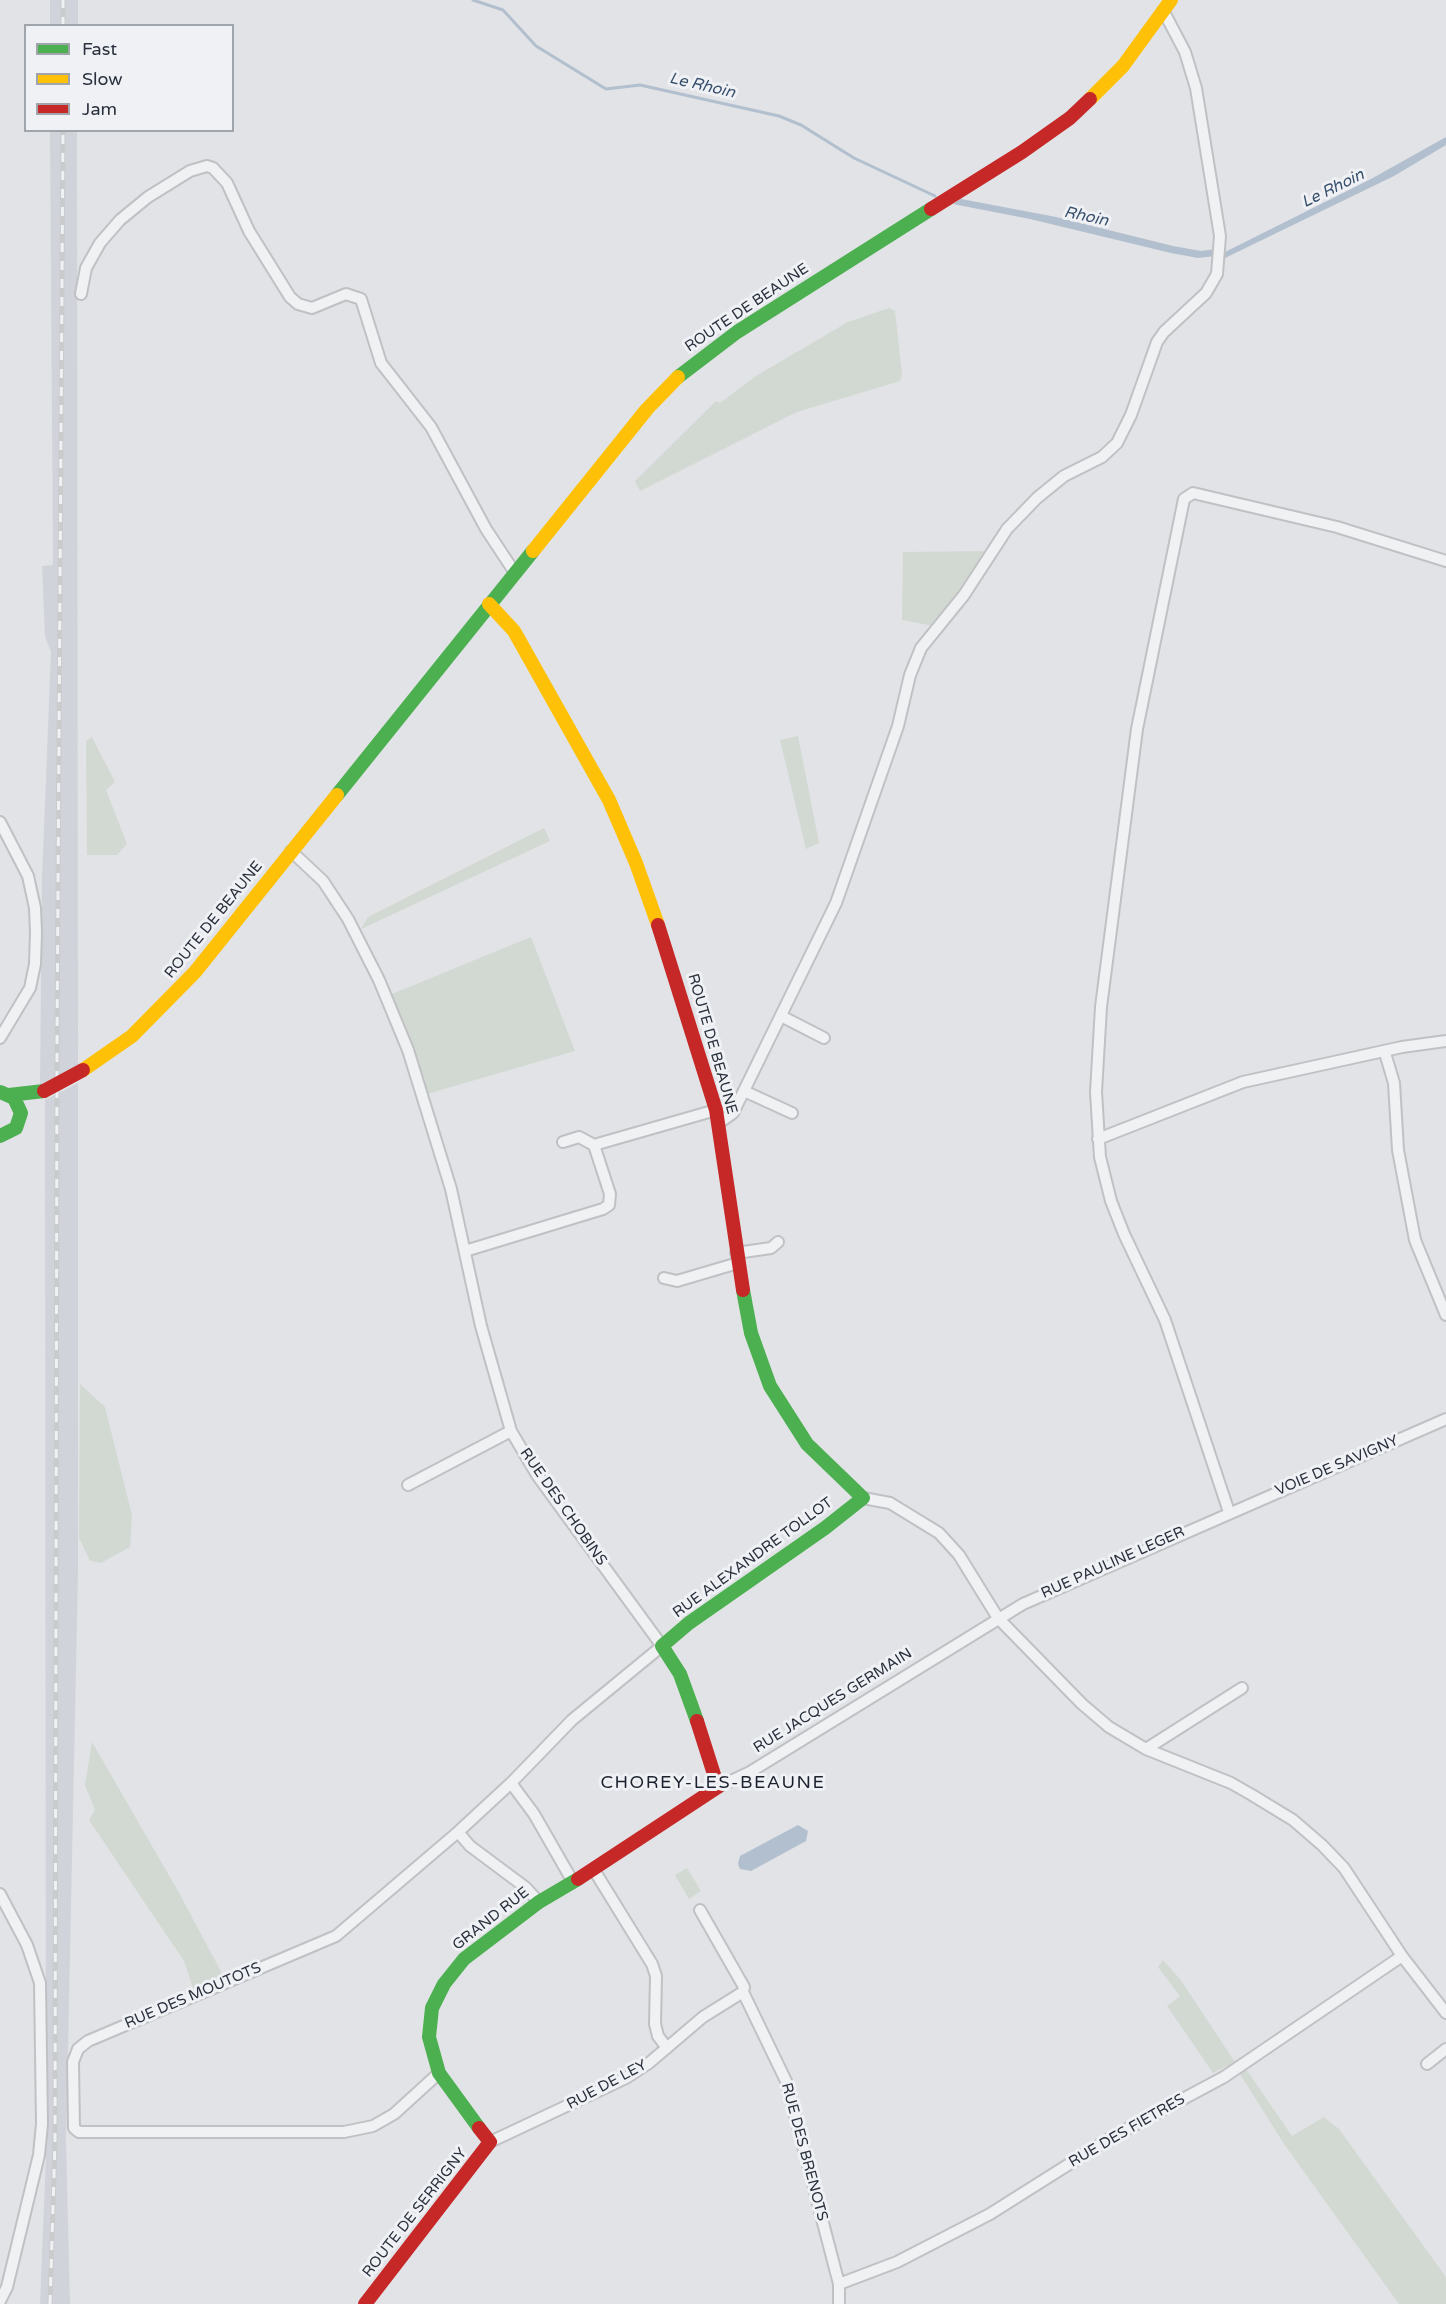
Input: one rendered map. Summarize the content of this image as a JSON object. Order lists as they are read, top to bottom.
{
  "streets": {
    "street": [
      "ROUTE DE BEAUNE",
      "VOIE DE SAVIGNY",
      "RUE DES CHOBINS",
      "RUE ALEXANDRE TOLLOT",
      "RUE PAULINE LEGER",
      "RUE JACQUES GERMAIN",
      "GRAND RUE",
      "RUE DES MOUTOTS",
      "RUE DE LEY",
      "RUE DES FIETRES",
      "RUE DES BRENOTS",
      "ROUTE DE SERRIGNY"
    ]
  },
  "crossings": [
    ["ROUTE DE BEAUNE", "RUE DES CHOBINS"],
    ["ROUTE DE BEAUNE", "RUE ALEXANDRE TOLLOT"],
    ["VOIE DE SAVIGNY", "RUE PAULINE LEGER"],
    ["RUE DES CHOBINS", "RUE ALEXANDRE TOLLOT"],
    ["RUE DES CHOBINS", "RUE DES MOUTOTS"],
    ["RUE ALEXANDRE TOLLOT", "RUE DES MOUTOTS"],
    ["RUE PAULINE LEGER", "RUE JACQUES GERMAIN"],
    ["RUE JACQUES GERMAIN", "GRAND RUE"],
    ["GRAND RUE", "RUE DES MOUTOTS"],
    ["GRAND RUE", "RUE DE LEY"],
    ["GRAND RUE", "ROUTE DE SERRIGNY"],
    ["RUE DE LEY", "RUE DES BRENOTS"],
    ["RUE DE LEY", "ROUTE DE SERRIGNY"],
    ["RUE DES FIETRES", "RUE DES BRENOTS"]
  ],
  "districts": ["CHOREY-LES-BEAUNE"],
  "water": ["Le Rhoin", "Rhoin"],
  "legend": ["Fast", "Slow", "Jam"]
}
